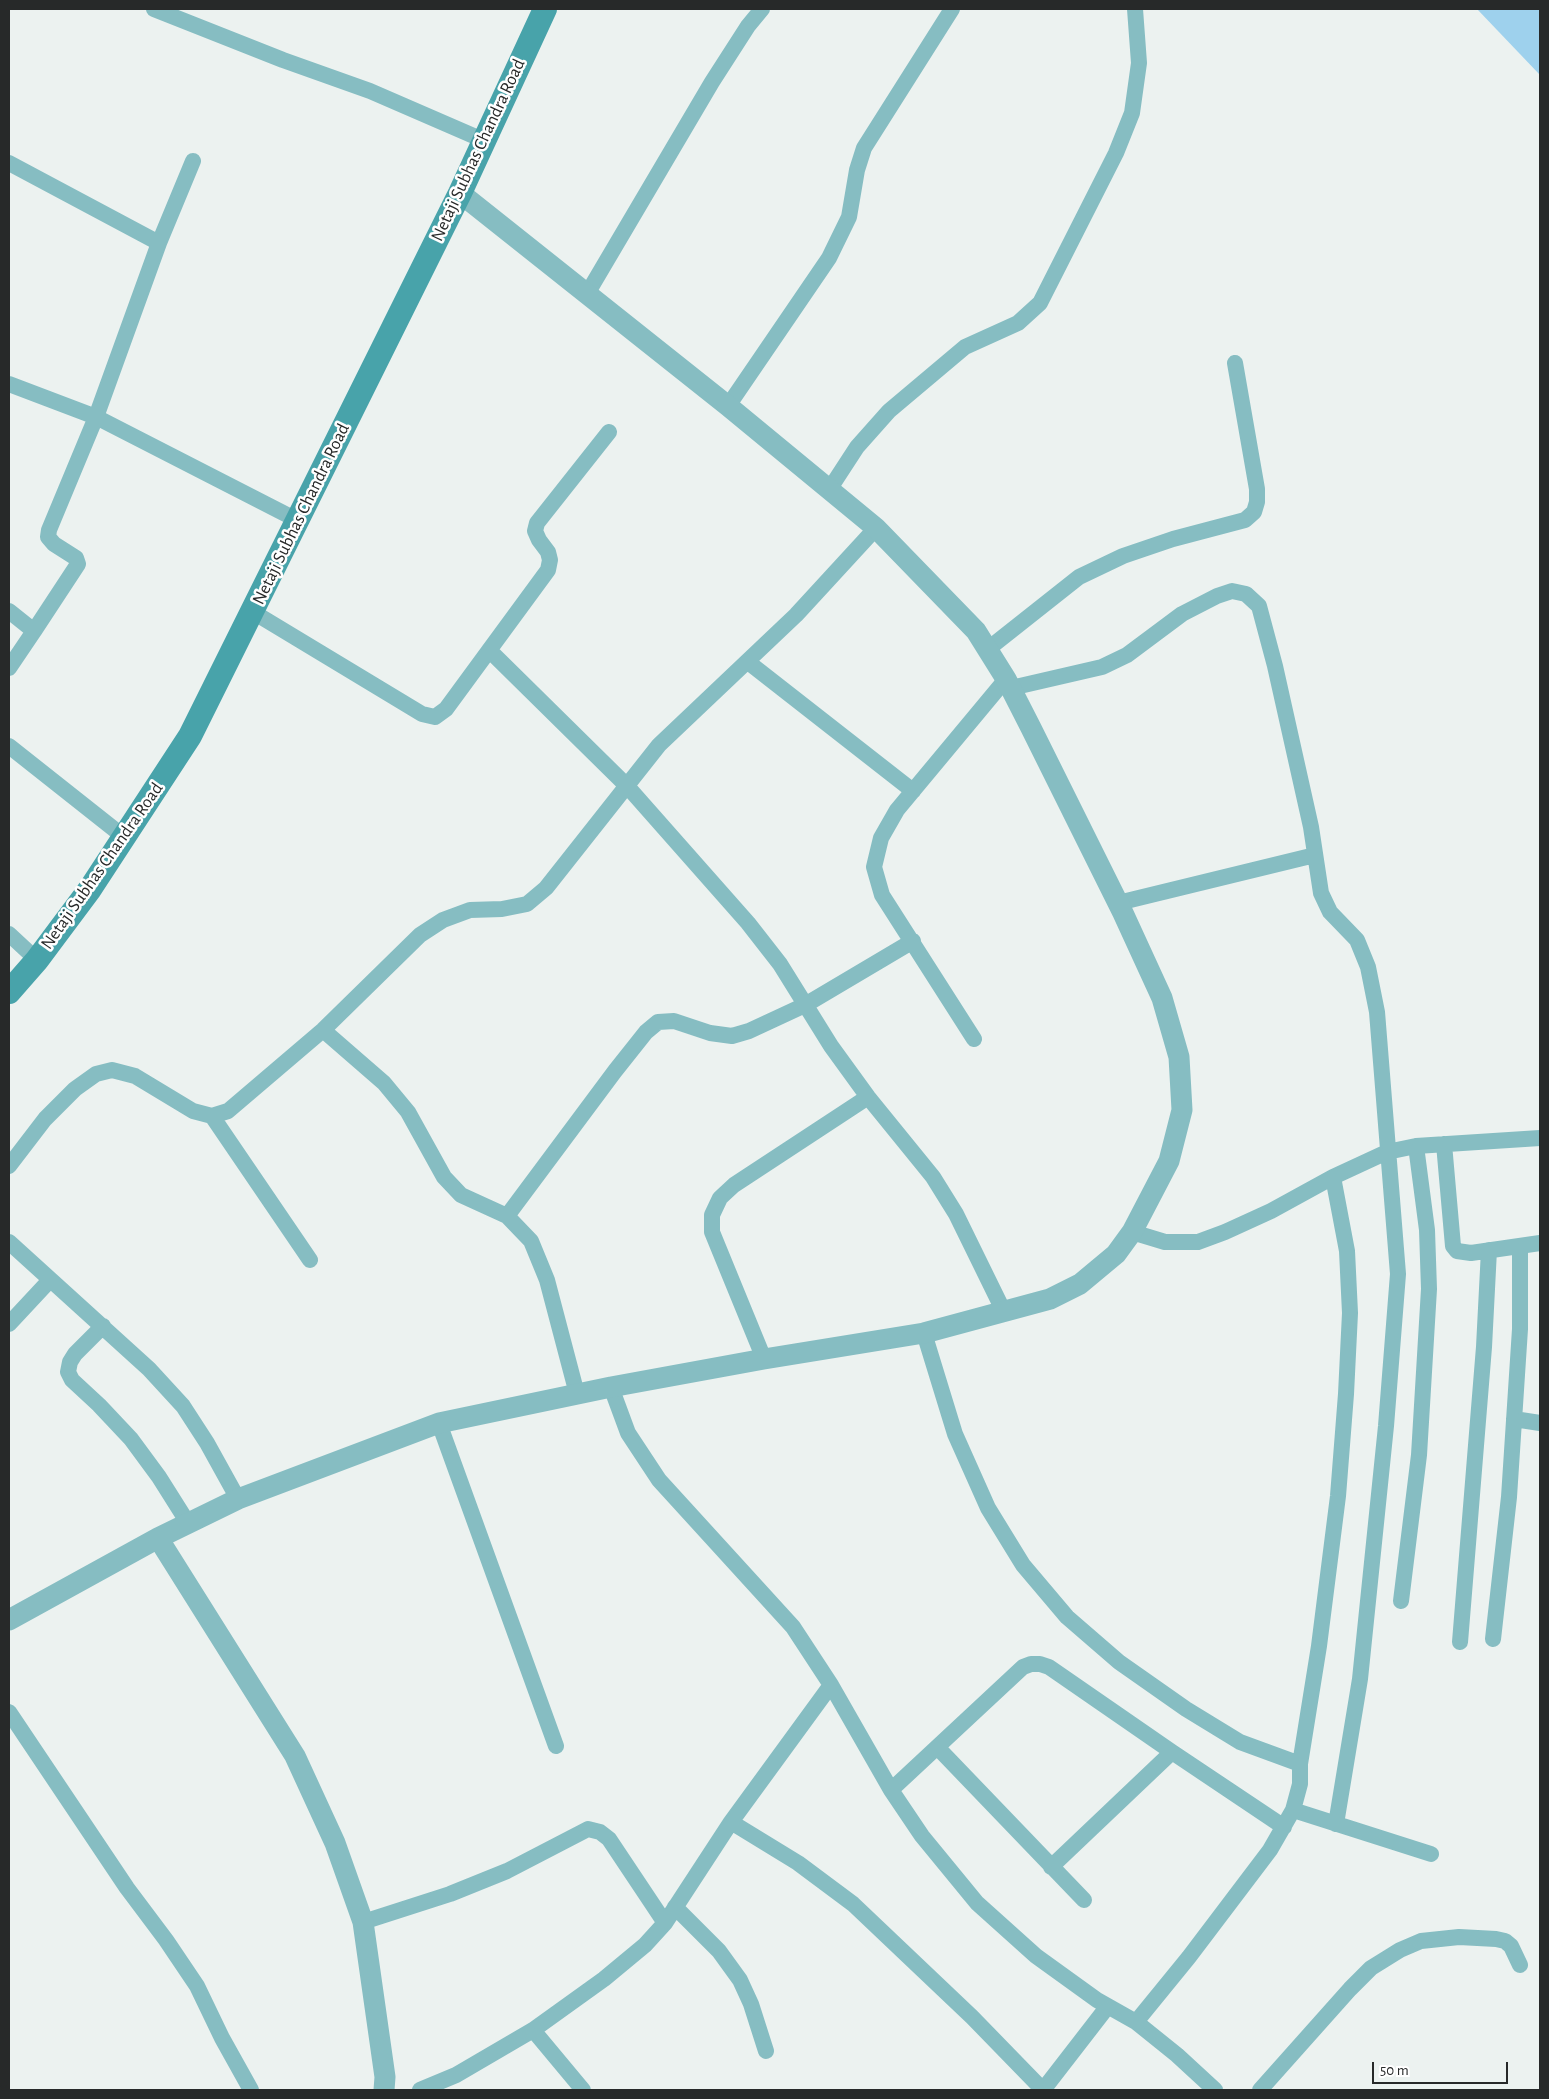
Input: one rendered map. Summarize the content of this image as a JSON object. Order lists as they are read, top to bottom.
{
  "streets": {
    "main road": ["Netaji Subhas Chandra Road"]
  },
  "scale_bar": "50 m"
}
